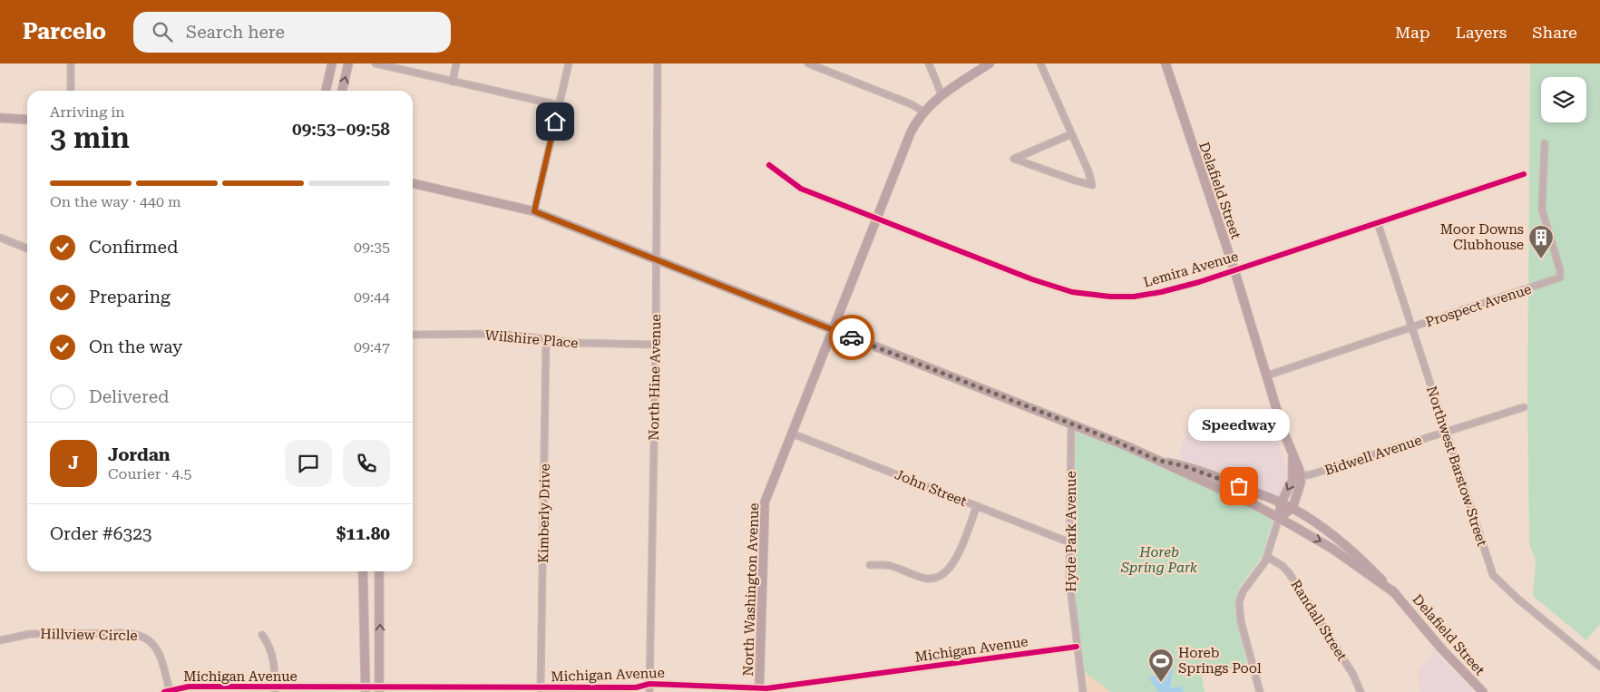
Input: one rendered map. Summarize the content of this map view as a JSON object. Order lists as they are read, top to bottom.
{
  "streets": {
    "street": [
      "Delafield Street",
      "Lemira Avenue",
      "Prospect Avenue",
      "Wilshire Place",
      "North Hine Avenue",
      "Bidwell Avenue",
      "Northwest Barstow Street",
      "John Street",
      "Kimberly Drive",
      "Hyde Park Avenue",
      "North Washington Avenue",
      "Randall Street",
      "Hillview Circle",
      "Michigan Avenue"
    ]
  },
  "crossings": [
    ["Delafield Street", "Lemira Avenue"],
    ["Delafield Street", "Prospect Avenue"],
    ["Delafield Street", "Bidwell Avenue"],
    ["Lemira Avenue", "Northwest Barstow Street"],
    ["Lemira Avenue", "North Washington Avenue"],
    ["Prospect Avenue", "Northwest Barstow Street"],
    ["Wilshire Place", "North Hine Avenue"],
    ["Wilshire Place", "Kimberly Drive"],
    ["North Hine Avenue", "Michigan Avenue"],
    ["Bidwell Avenue", "Northwest Barstow Street"],
    ["John Street", "Hyde Park Avenue"],
    ["John Street", "North Washington Avenue"],
    ["Kimberly Drive", "Michigan Avenue"],
    ["Hyde Park Avenue", "Michigan Avenue"],
    ["North Washington Avenue", "Michigan Avenue"],
    ["Hillview Circle", "Michigan Avenue"]
  ],
  "parks": ["Horeb Spring Park"],
  "places": {
    "building": ["Moor Downs Clubhouse"],
    "other": ["Speedway"],
    "sports": ["Horeb Springs Pool"]
  },
  "page": {
    "header": "Parcelo",
    "search": "Search here",
    "nav": ["Map", "Layers", "Share"],
    "heading": ["3 min", "Arriving in", "09:53–09:58"],
    "panel": [
      "Jordan",
      "Courier · 4.5",
      "Order #6323",
      "$11.80"
    ],
    "bar": "On the way · 440 m",
    "list": [
      ["Confirmed", "09:35"],
      ["Preparing", "09:44"],
      ["On the way", "09:47"],
      "Delivered"
    ],
    "bubble": "Speedway",
    "round": "J"
  }
}
